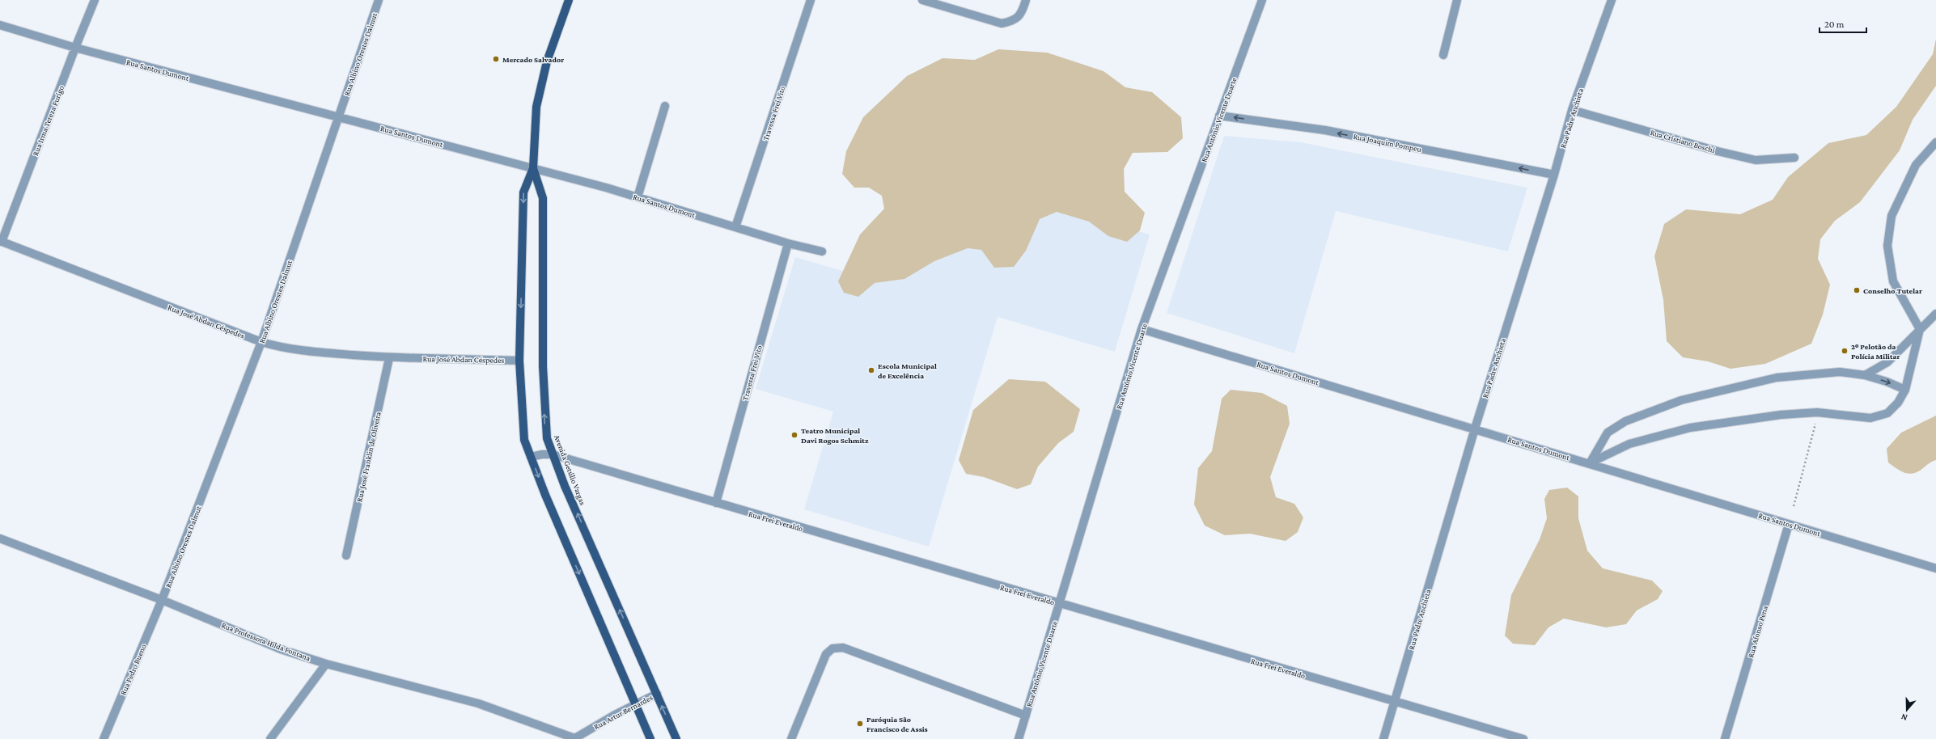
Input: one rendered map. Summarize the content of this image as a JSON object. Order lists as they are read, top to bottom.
{
  "streets": {
    "main road": ["Avenida Getúlio Vargas"],
    "street": [
      "Rua Albino Orestes Dalmut",
      "Rua Santos Dumont",
      "Travessa Frei Vito",
      "Rua Padre Anchieta",
      "Rua Antônio Vicente Duarte",
      "Rua Irma Tereza Furigo",
      "Rua Cristiano Boschi",
      "Rua Joaquim Pompeu",
      "Rua José Abdan Céspedes",
      "Rua José Franklin de Oliveira",
      "Rua Frei Everaldo",
      "Rua Afonso Pena",
      "Rua Professora Hilda Fontana",
      "Rua Pedro Bueno",
      "Rua Artur Bernardes"
    ]
  },
  "crossings": [
    ["Rua Albino Orestes Dalmut", "Rua Santos Dumont"],
    ["Rua Albino Orestes Dalmut", "Rua José Abdan Céspedes"],
    ["Rua Albino Orestes Dalmut", "Rua Professora Hilda Fontana"],
    ["Rua Albino Orestes Dalmut", "Rua Pedro Bueno"],
    ["Rua Santos Dumont", "Travessa Frei Vito"],
    ["Rua Santos Dumont", "Rua Padre Anchieta"],
    ["Rua Santos Dumont", "Rua Antônio Vicente Duarte"],
    ["Rua Santos Dumont", "Rua Irma Tereza Furigo"],
    ["Rua Santos Dumont", "Avenida Getúlio Vargas"],
    ["Rua Santos Dumont", "Rua Afonso Pena"],
    ["Travessa Frei Vito", "Rua Frei Everaldo"],
    ["Rua Padre Anchieta", "Rua Cristiano Boschi"],
    ["Rua Padre Anchieta", "Rua Joaquim Pompeu"],
    ["Rua Padre Anchieta", "Rua Frei Everaldo"],
    ["Rua Antônio Vicente Duarte", "Rua Joaquim Pompeu"],
    ["Rua Antônio Vicente Duarte", "Rua Frei Everaldo"],
    ["Rua Irma Tereza Furigo", "Rua José Abdan Céspedes"],
    ["Rua José Abdan Céspedes", "Rua José Franklin de Oliveira"],
    ["Rua José Abdan Céspedes", "Avenida Getúlio Vargas"],
    ["Avenida Getúlio Vargas", "Rua Frei Everaldo"],
    ["Avenida Getúlio Vargas", "Rua Artur Bernardes"],
    ["Rua Professora Hilda Fontana", "Rua Pedro Bueno"],
    ["Rua Professora Hilda Fontana", "Rua Artur Bernardes"]
  ],
  "one_way": ["Rua Joaquim Pompeu"],
  "places": [
    "Mercado Salvador",
    "Conselho Tutelar",
    "2º Pelotão da Polícia Militar",
    "Escola Municipal de Excelência",
    "Teatro Municipal Davi Rogos Schmitz",
    "Paróquia São Francisco de Assis"
  ],
  "scale_bar": "20 m",
  "north": "bottom"
}
